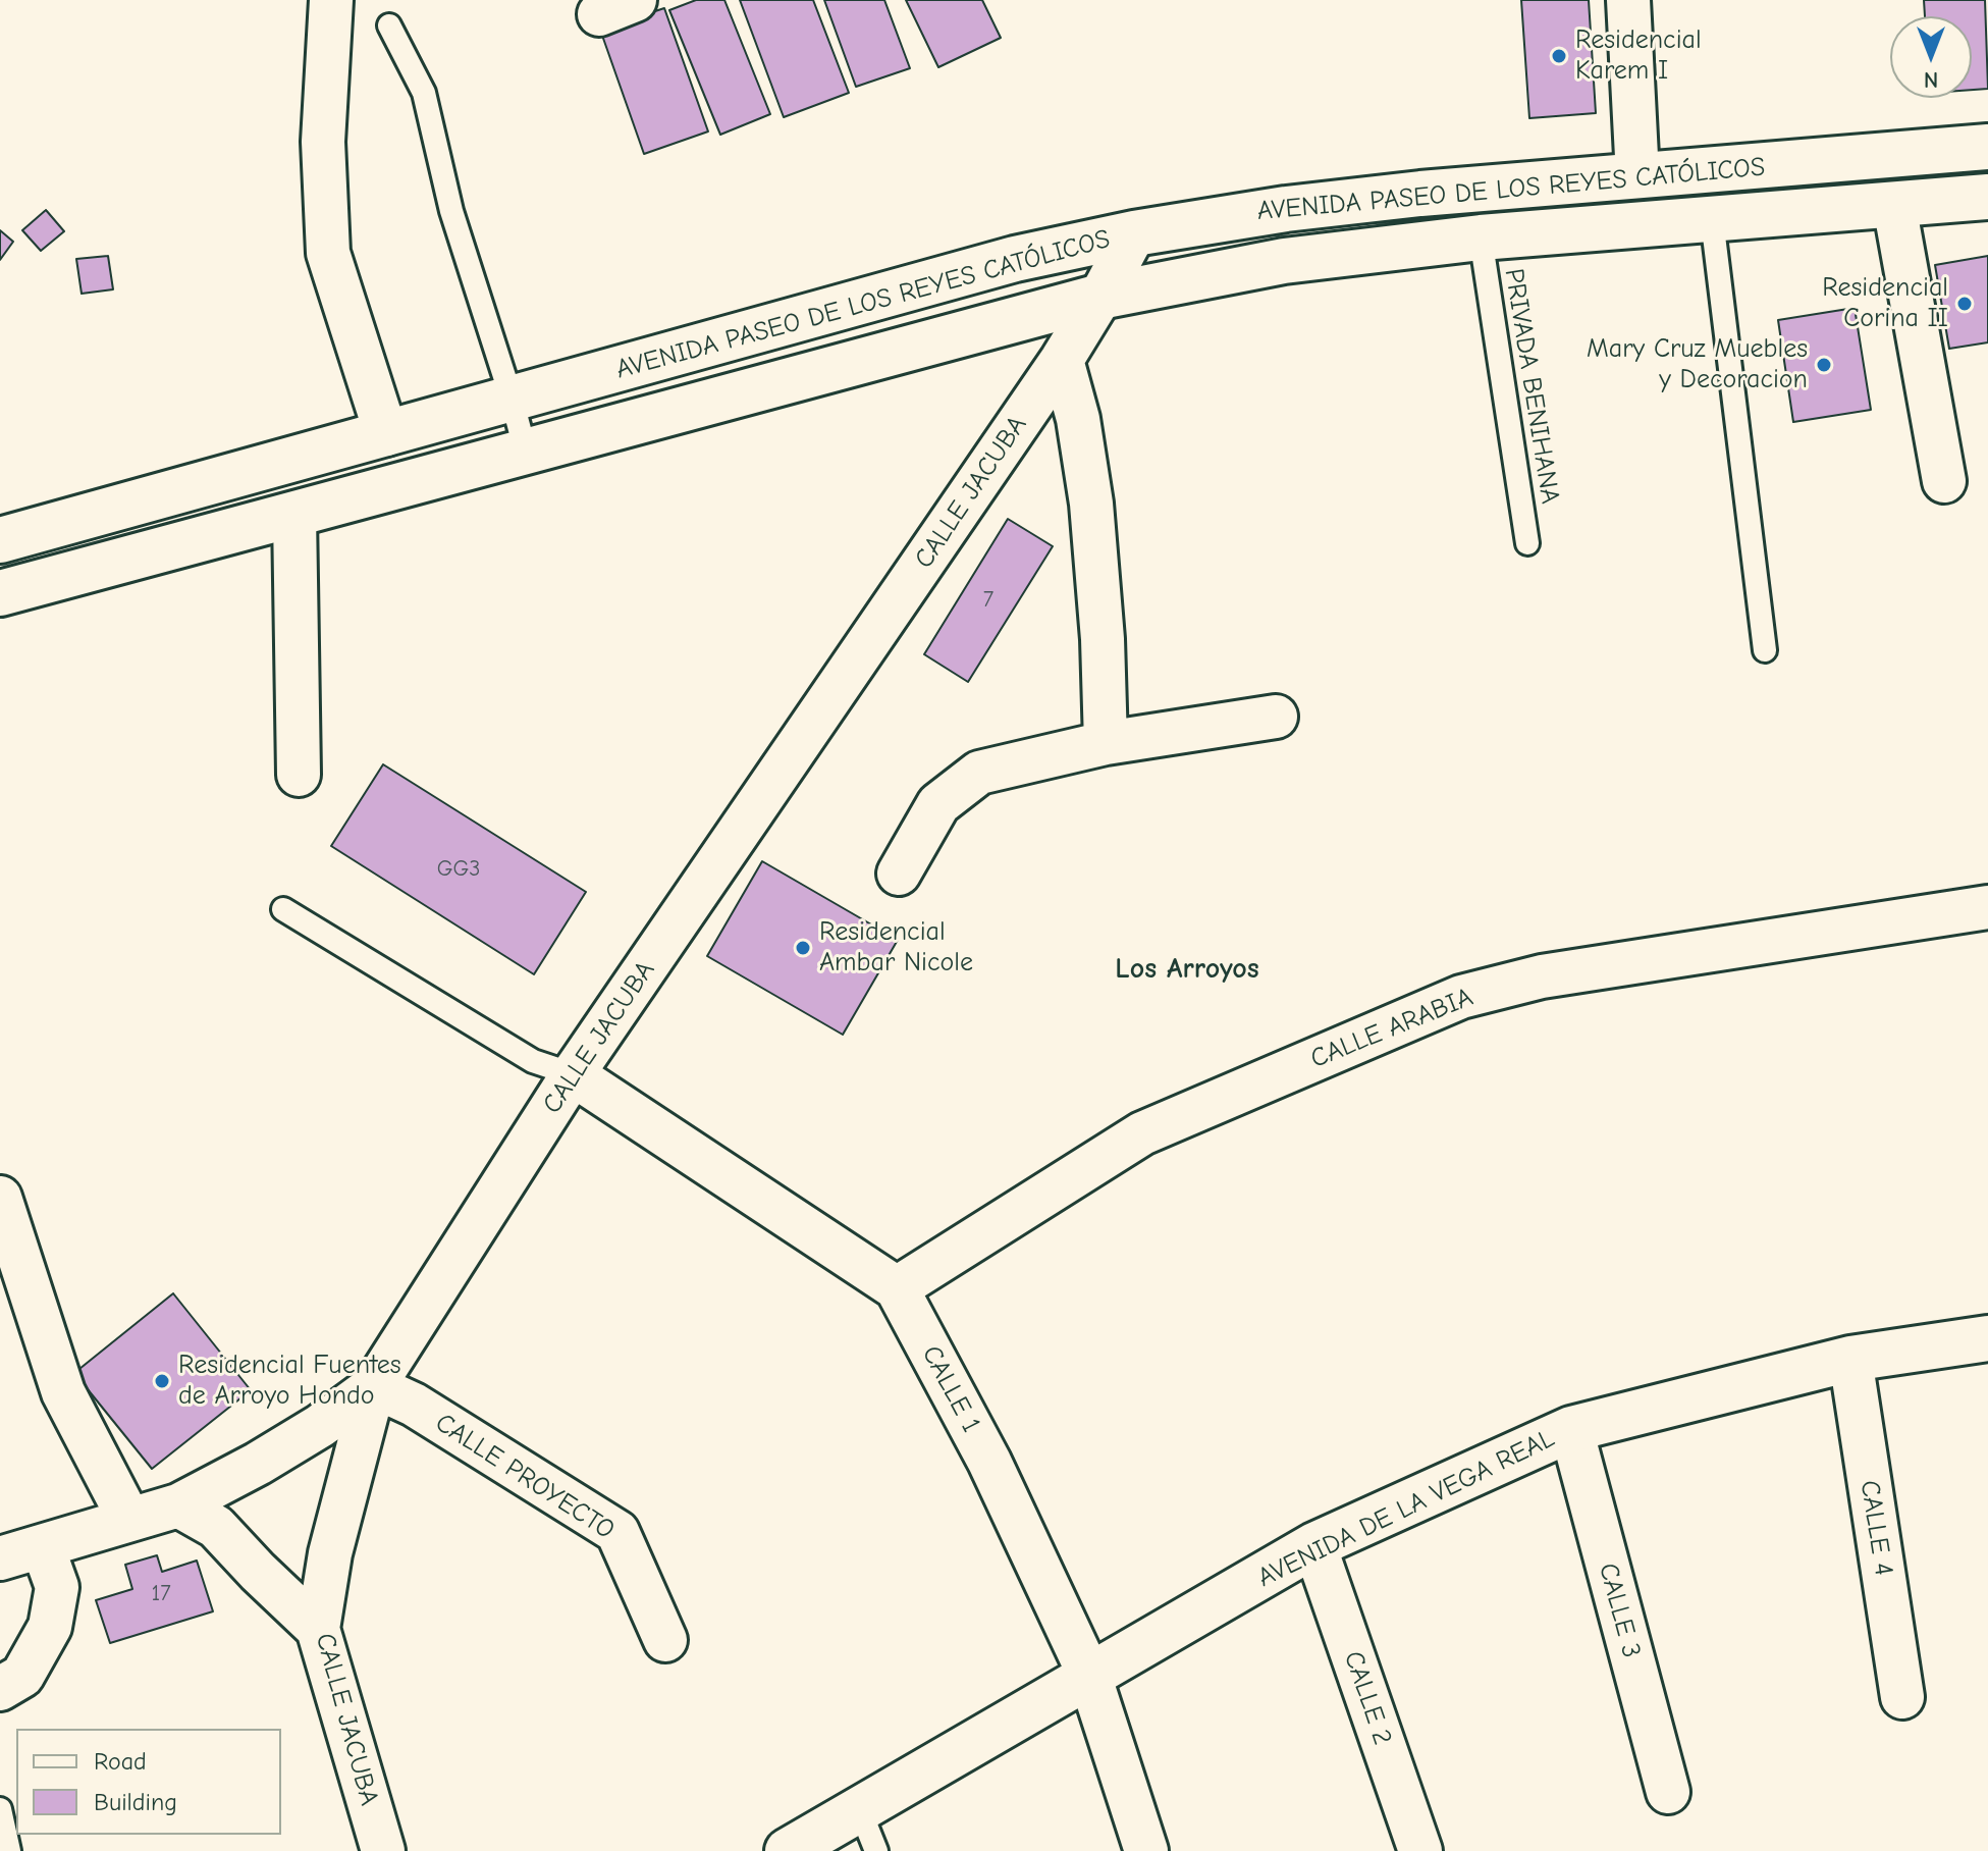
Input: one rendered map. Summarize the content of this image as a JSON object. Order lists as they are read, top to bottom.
{
  "streets": {
    "main road": ["AVENIDA PASEO DE LOS REYES CATÓLICOS", "AVENIDA DE LA VEGA REAL"],
    "street": [
      "CALLE JACUBA",
      "CALLE ARABIA",
      "CALLE 1",
      "CALLE PROYECTO",
      "CALLE 4",
      "CALLE 3",
      "CALLE 2"
    ],
    "lane": ["PRIVADA BENIHANA"]
  },
  "crossings": [
    ["AVENIDA PASEO DE LOS REYES CATÓLICOS", "PRIVADA BENIHANA"],
    ["AVENIDA PASEO DE LOS REYES CATÓLICOS", "CALLE JACUBA"],
    ["CALLE JACUBA", "CALLE 1"],
    ["CALLE JACUBA", "CALLE PROYECTO"],
    ["CALLE ARABIA", "CALLE 1"],
    ["CALLE 1", "AVENIDA DE LA VEGA REAL"],
    ["AVENIDA DE LA VEGA REAL", "CALLE 4"],
    ["AVENIDA DE LA VEGA REAL", "CALLE 3"],
    ["AVENIDA DE LA VEGA REAL", "CALLE 2"]
  ],
  "districts": ["Los Arroyos"],
  "places": [
    "Residencial Karem I",
    "Residencial Corina II",
    "Mary Cruz Muebles y Decoracion",
    "Residencial Ambar Nicole",
    "Residencial Fuentes de Arroyo Hondo"
  ],
  "house_numbers": ["7", "GG3", "17"],
  "legend": ["Road", "Building"],
  "north": "bottom"
}
